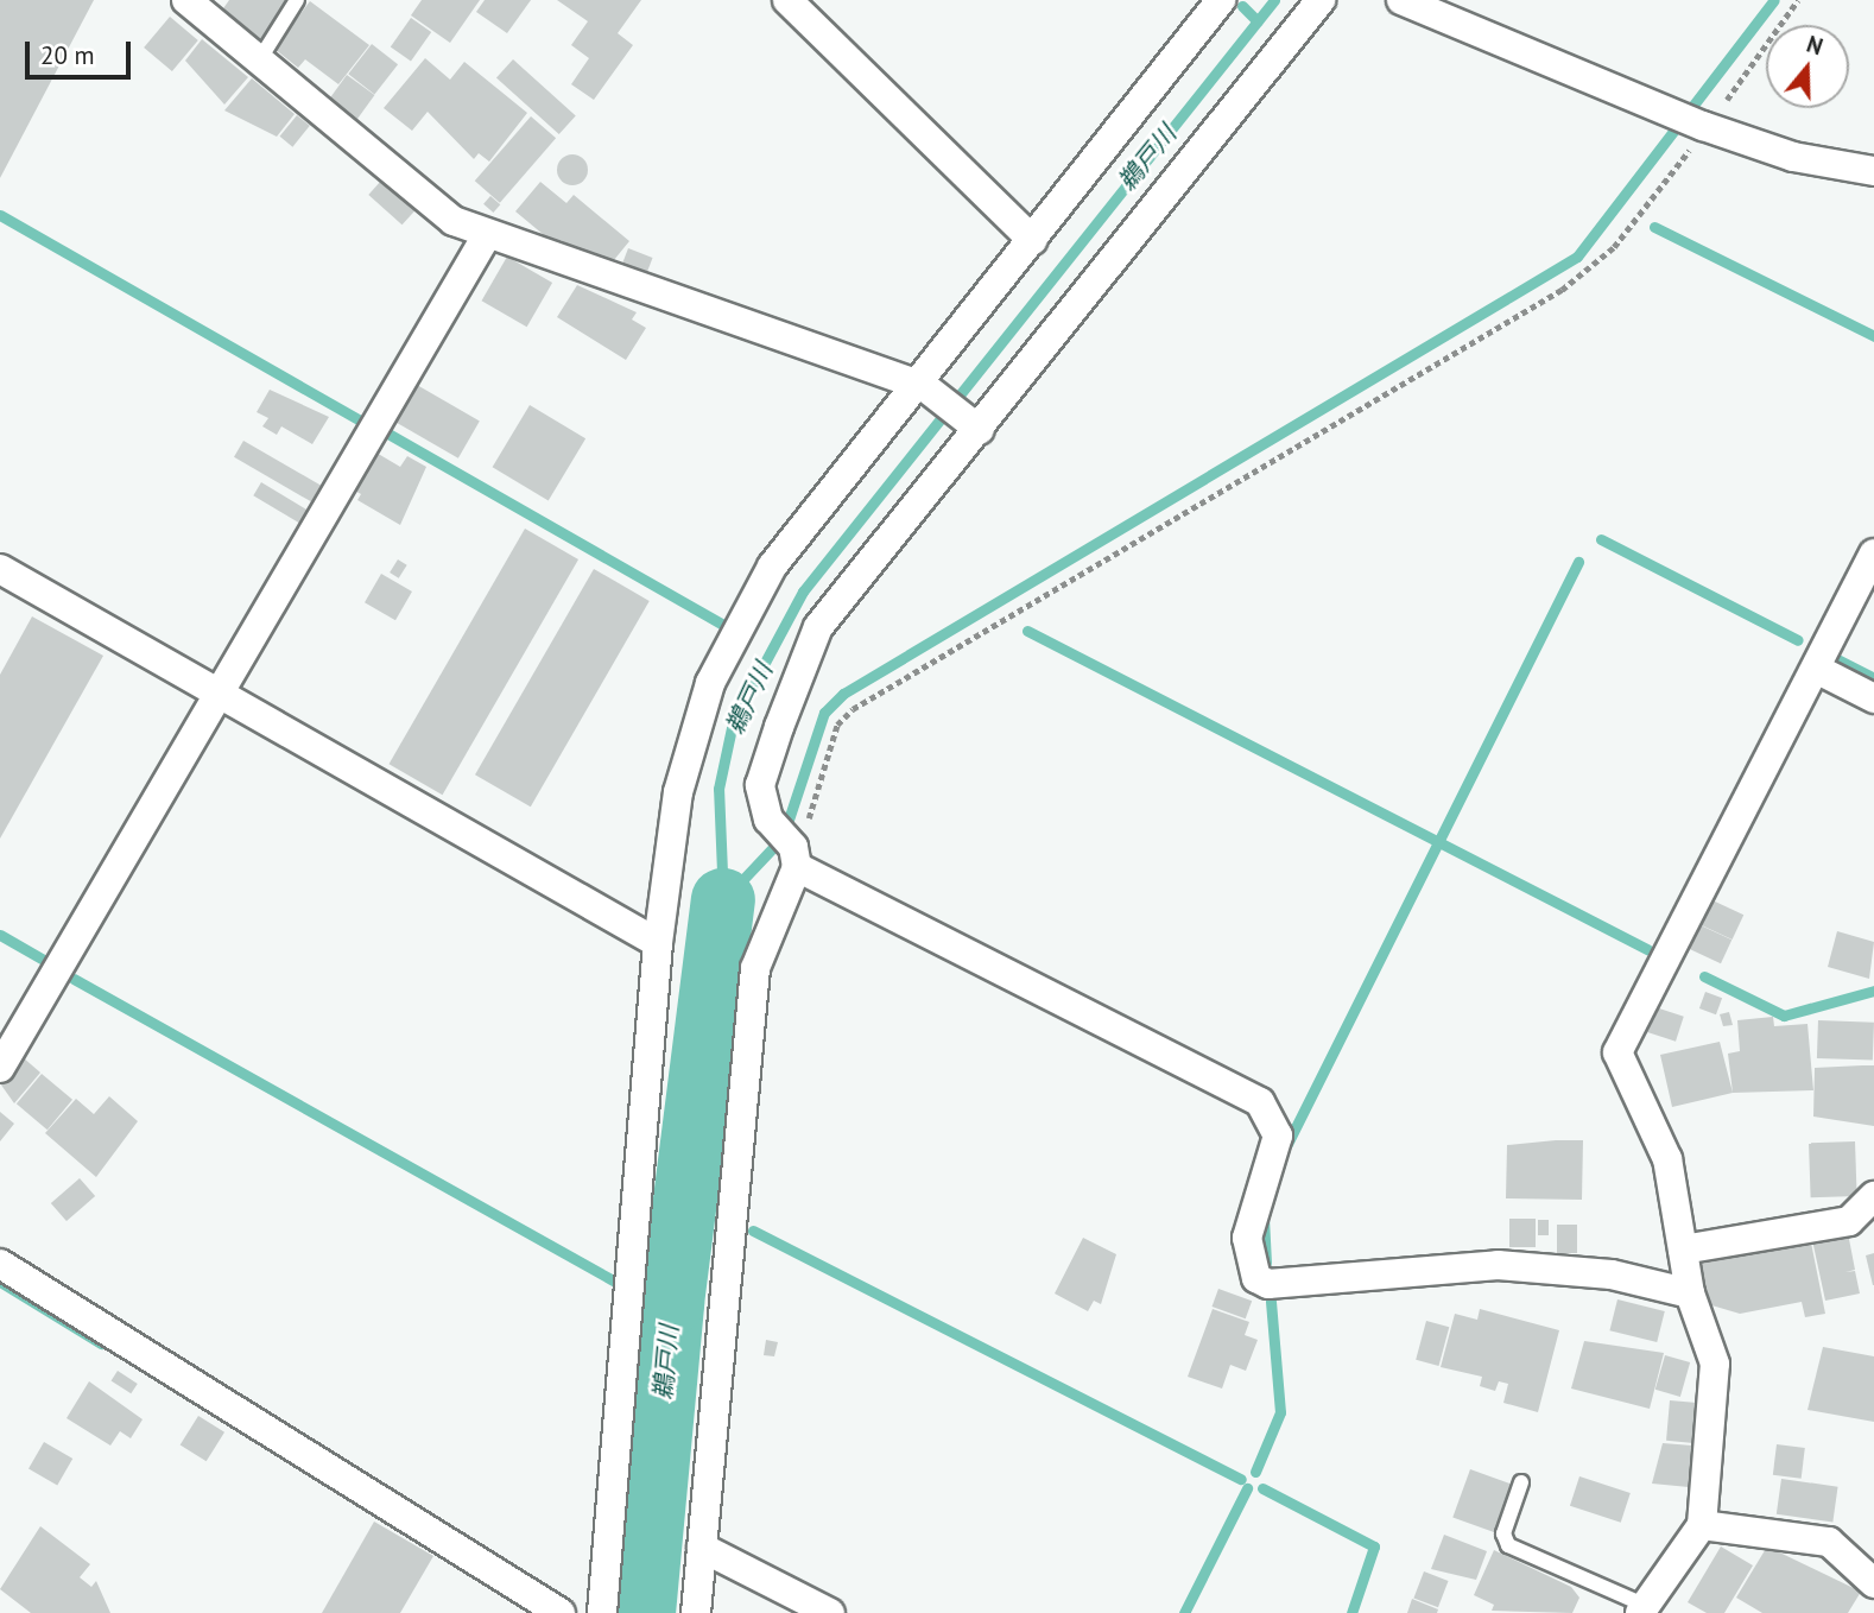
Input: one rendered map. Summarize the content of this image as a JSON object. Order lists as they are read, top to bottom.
{
  "water": ["鵜戸川"],
  "scale_bar": "20 m",
  "north": "top"
}
